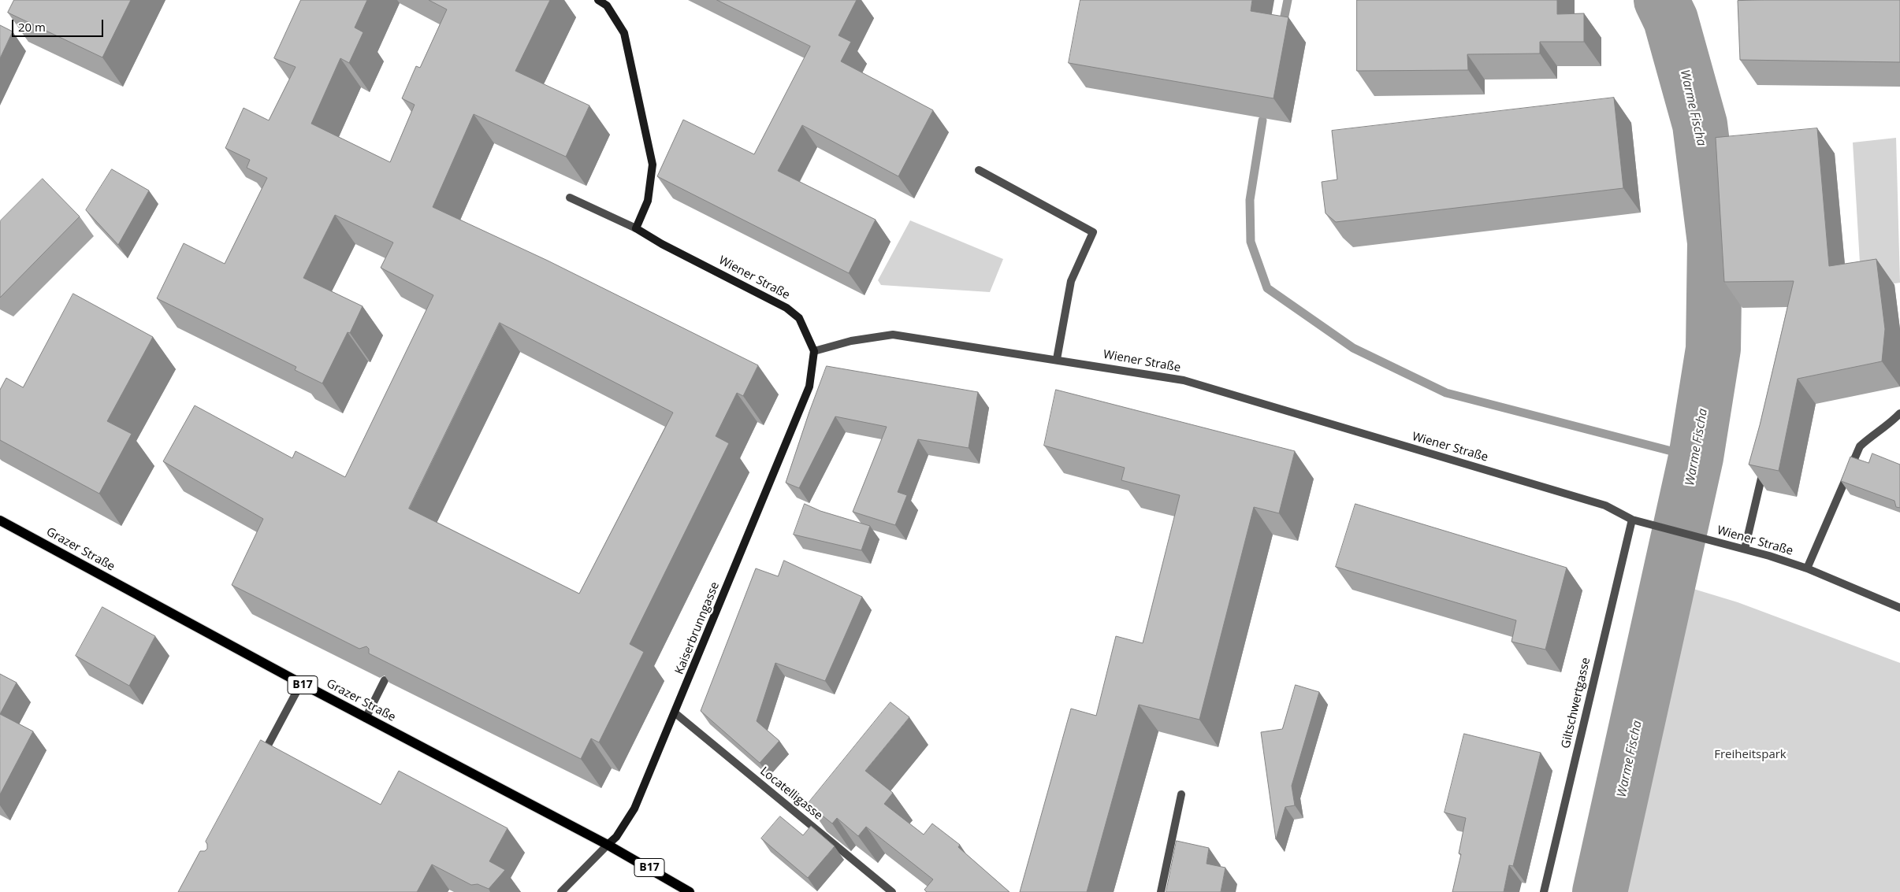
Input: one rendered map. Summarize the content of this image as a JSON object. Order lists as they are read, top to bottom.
{
  "streets": {
    "main road": ["Grazer Straße", "B17"],
    "street": [
      "Wiener Straße",
      "Kaiserbrunngasse",
      "Giltschwertgasse",
      "Locatelligasse"
    ]
  },
  "crossings": [
    ["Wiener Straße", "Kaiserbrunngasse"],
    ["Wiener Straße", "Giltschwertgasse"],
    ["Grazer Straße", "Kaiserbrunngasse"],
    ["Kaiserbrunngasse", "Locatelligasse"]
  ],
  "water": ["Warme Fischa"],
  "parks": ["Freiheitspark"],
  "scale_bar": "20 m"
}
